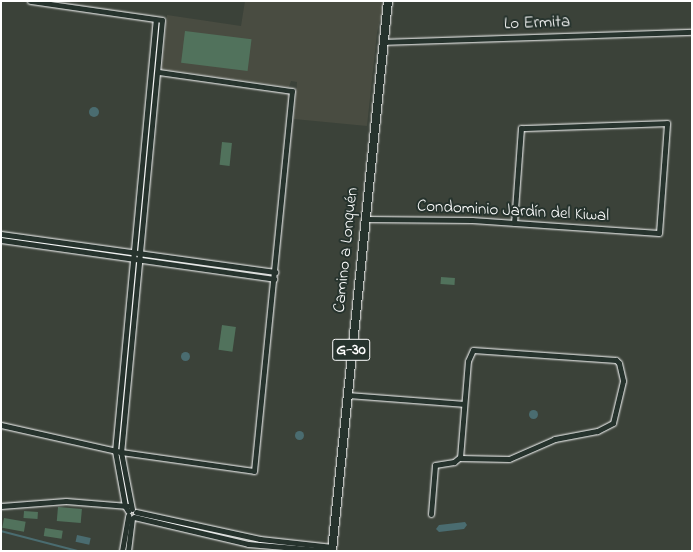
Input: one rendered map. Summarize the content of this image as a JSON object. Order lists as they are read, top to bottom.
{
  "streets": {
    "main road": ["Camino a Lonquén", "G-30"],
    "street": ["Lo Ermita", "Condominio Jardín del Kiwal"]
  },
  "crossings": [
    ["Lo Ermita", "Camino a Lonquén"],
    ["Condominio Jardín del Kiwal", "Camino a Lonquén"]
  ]
}
